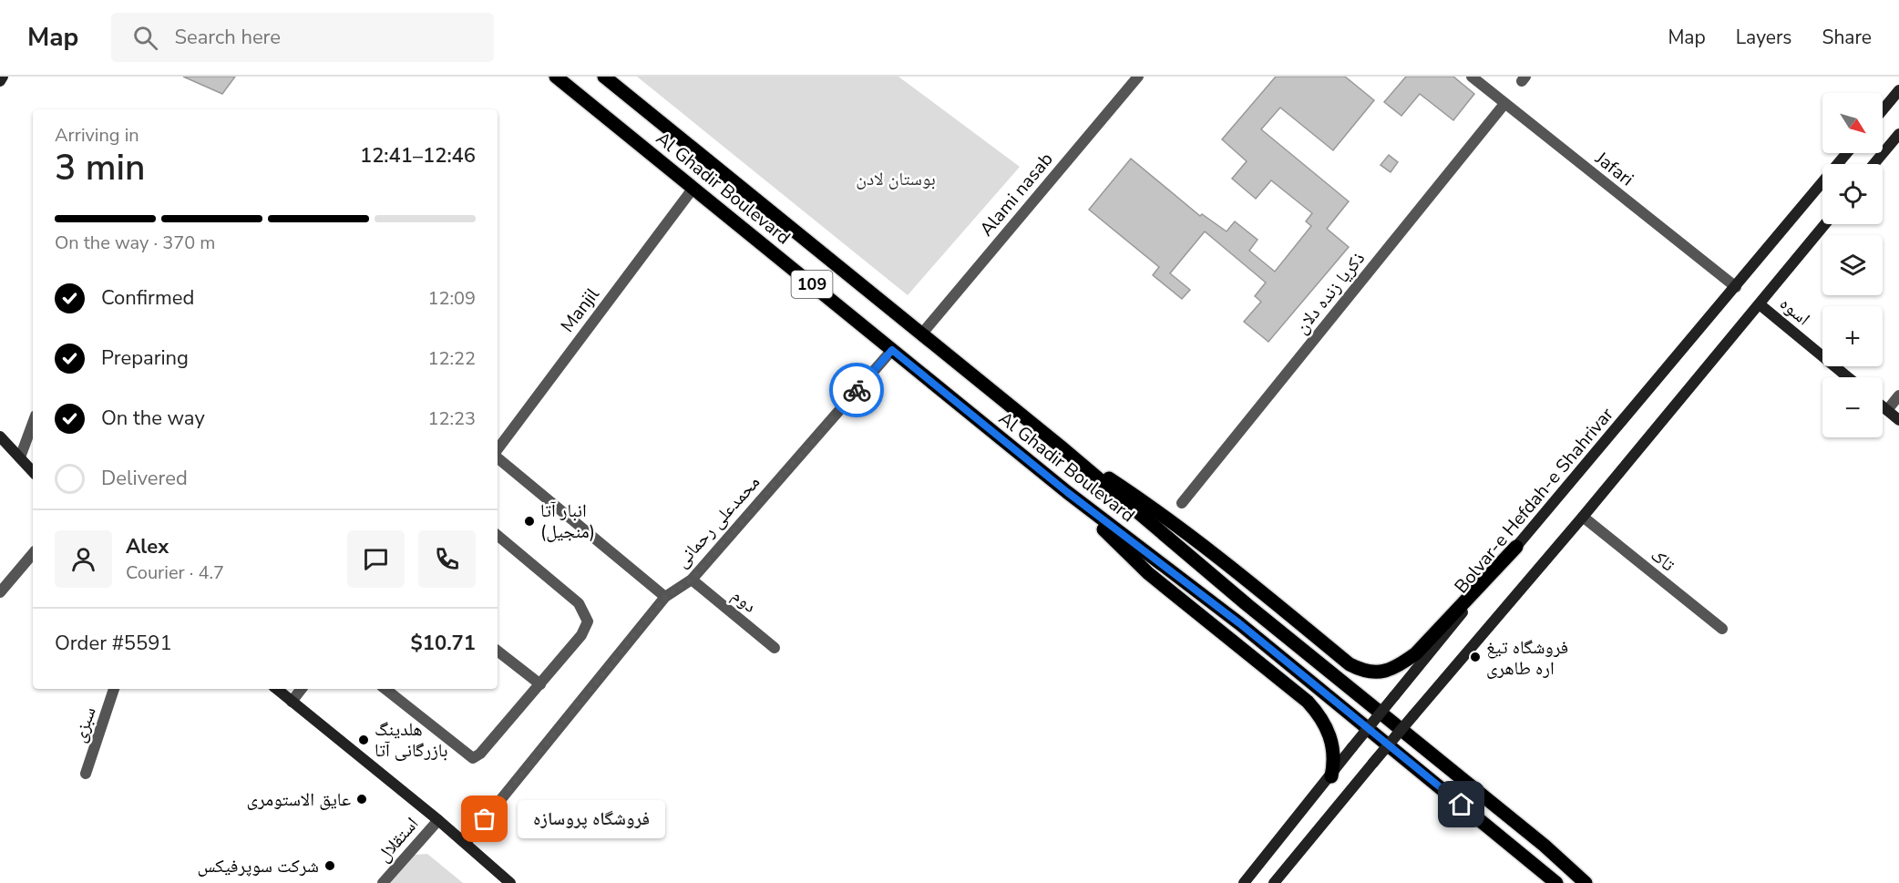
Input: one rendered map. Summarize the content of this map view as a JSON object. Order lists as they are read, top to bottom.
{
  "streets": {
    "main road": [
      "Al Ghadir Boulevard",
      "109",
      "اسوه",
      "Bolvar-e Hefdah-e Shahrivar"
    ],
    "street": [
      "Jafari",
      "Alami nasab",
      "ذکریا زنده دلان",
      "Manjil",
      "محمدعلی رحمانی",
      "تاک",
      "دوم",
      "سبزی",
      "استقلال"
    ]
  },
  "crossings": [
    ["Jafari", "ذکریا زنده دلان"],
    ["Jafari", "Bolvar-e Hefdah-e Shahrivar"],
    ["Al Ghadir Boulevard", "Alami nasab"],
    ["Al Ghadir Boulevard", "Manjil"],
    ["Al Ghadir Boulevard", "محمدعلی رحمانی"],
    ["Manjil", "محمدعلی رحمانی"],
    ["محمدعلی رحمانی", "دوم"]
  ],
  "parks": ["بوستان لادن"],
  "places": [
    "انبار آتا (منجیل)",
    "فروشگاه تیغ اره طاهری",
    "هلدینگ بازرگانی آتا",
    "عایق الاستومری",
    "فروشگاه پروسازه",
    "شرکت سوپرفیکس"
  ],
  "north": "bottom right",
  "page": {
    "header": "Map",
    "search": "Search here",
    "nav": ["Map", "Layers", "Share"],
    "map_buttons": ["+", "−"],
    "heading": ["3 min", "Arriving in", "12:41–12:46"],
    "panel": [
      "Alex",
      "Courier · 4.7",
      "Order #5591",
      "$10.71"
    ],
    "bar": "On the way · 370 m",
    "list": [
      ["Confirmed", "12:09"],
      ["Preparing", "12:22"],
      ["On the way", "12:23"],
      "Delivered"
    ],
    "bubble": "فروشگاه پروسازه"
  }
}
